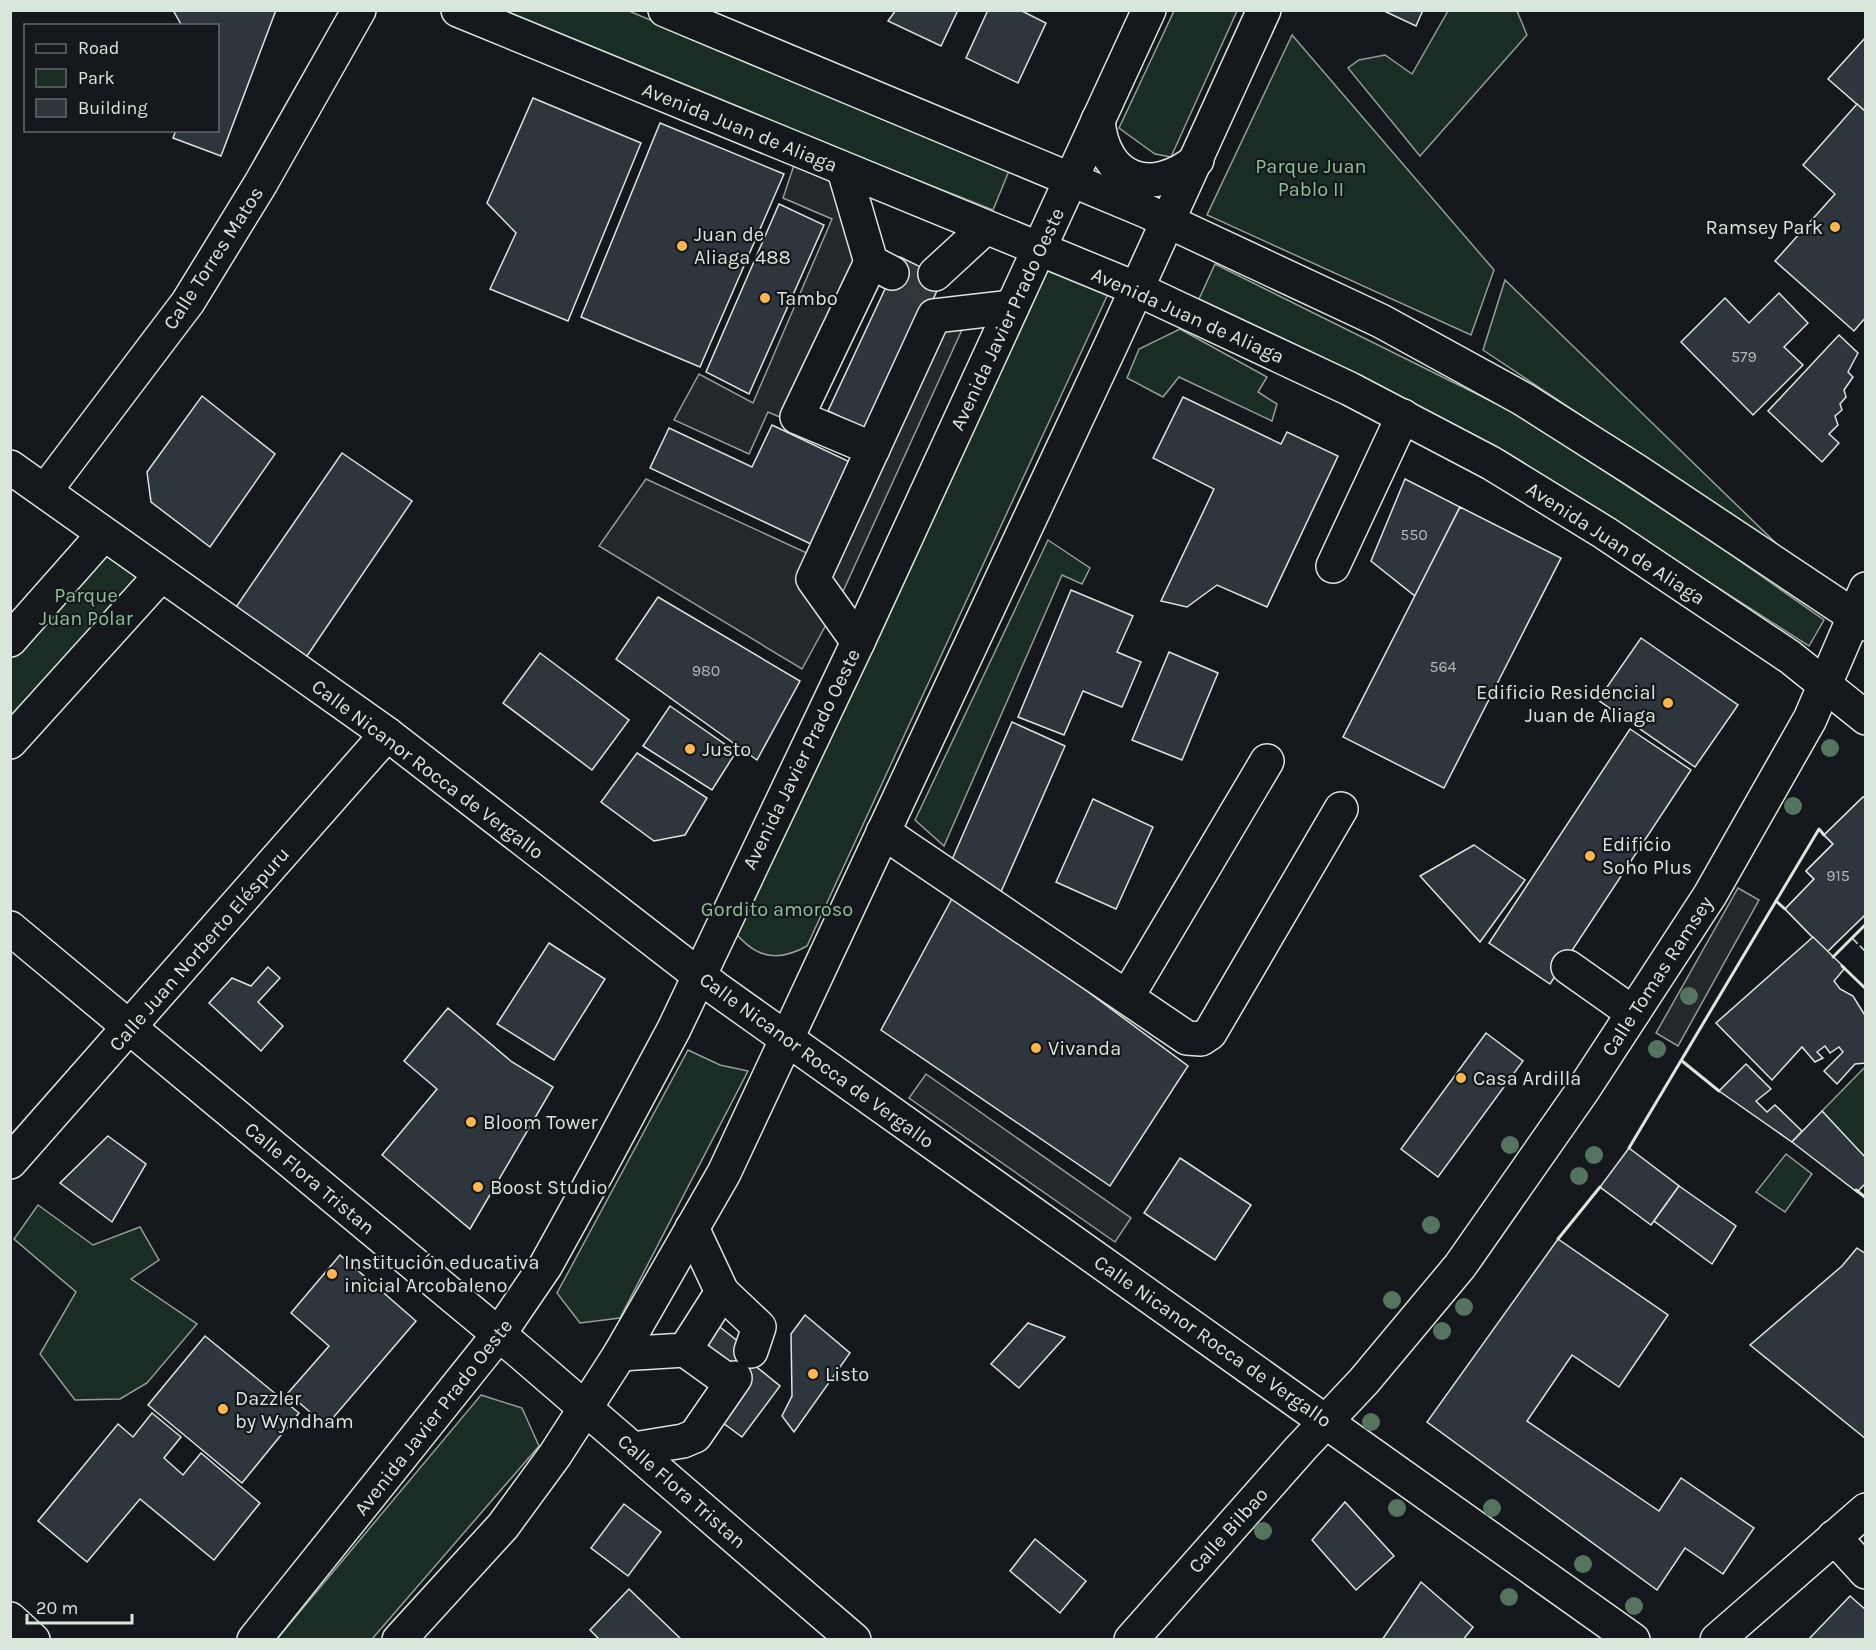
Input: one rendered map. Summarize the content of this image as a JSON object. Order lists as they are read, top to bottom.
{
  "streets": {
    "main road": [
      "Avenida Juan de Aliaga",
      "Calle Torres Matos",
      "Avenida Javier Prado Oeste",
      "Calle Nicanor Rocca de Vergallo",
      "Calle Juan Norberto Eléspuru",
      "Calle Tomas Ramsey",
      "Calle Flora Tristan",
      "Calle Bilbao"
    ]
  },
  "crossings": [
    ["Avenida Juan de Aliaga", "Avenida Javier Prado Oeste"],
    ["Avenida Juan de Aliaga", "Calle Tomas Ramsey"],
    ["Calle Torres Matos", "Calle Nicanor Rocca de Vergallo"],
    ["Avenida Javier Prado Oeste", "Calle Nicanor Rocca de Vergallo"],
    ["Avenida Javier Prado Oeste", "Calle Flora Tristan"],
    ["Calle Nicanor Rocca de Vergallo", "Calle Juan Norberto Eléspuru"],
    ["Calle Nicanor Rocca de Vergallo", "Calle Tomas Ramsey"],
    ["Calle Nicanor Rocca de Vergallo", "Calle Bilbao"],
    ["Calle Juan Norberto Eléspuru", "Calle Flora Tristan"],
    ["Calle Tomas Ramsey", "Calle Bilbao"]
  ],
  "parks": ["Parque Juan Pablo II", "Parque Juan Polar", "Gordito amoroso"],
  "places": [
    "Ramsey Park",
    "Juan de Aliaga 488",
    "Tambo",
    "Edificio Residencial Juan de Aliaga",
    "Justo",
    "Edificio Soho Plus",
    "Vivanda",
    "Casa Ardilla",
    "Bloom Tower",
    "Boost Studio",
    "Institución educativa inicial Arcobaleno",
    "Listo",
    "Dazzler by Wyndham"
  ],
  "house_numbers": [
    "579",
    "550",
    "564",
    "980",
    "915"
  ],
  "legend": ["Road", "Park", "Building"],
  "scale_bar": "20 m"
}
